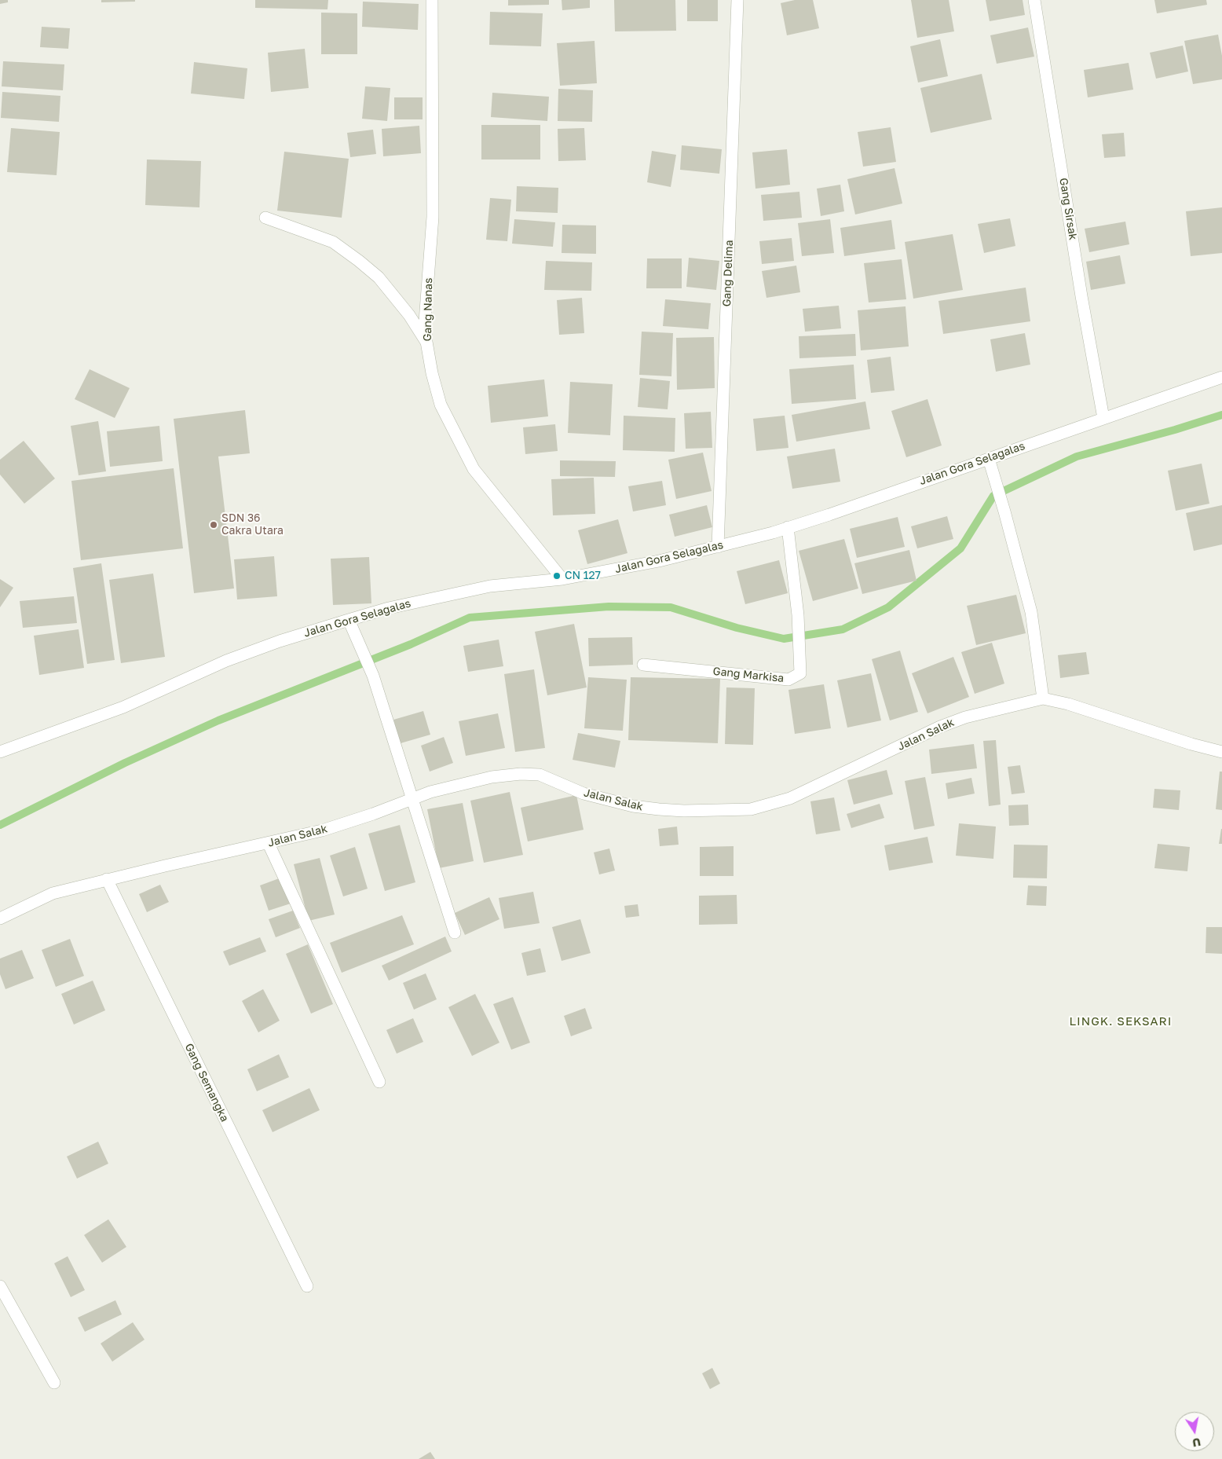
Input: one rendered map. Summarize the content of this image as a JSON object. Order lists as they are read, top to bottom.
{
  "streets": {
    "street": [
      "Gang Sirsak",
      "Gang Delima",
      "Gang Nanas",
      "Jalan Gora Selagalas",
      "Gang Markisa",
      "Jalan Salak",
      "Gang Semangka"
    ]
  },
  "crossings": [
    ["Gang Sirsak", "Jalan Gora Selagalas"],
    ["Gang Delima", "Jalan Gora Selagalas"],
    ["Gang Nanas", "Jalan Gora Selagalas"],
    ["Jalan Gora Selagalas", "Gang Markisa"],
    ["Jalan Salak", "Gang Semangka"]
  ],
  "districts": ["LINGK. SEKSARI"],
  "places": ["SDN 36 Cakra Utara", "CN 127"],
  "north": "bottom"
}
